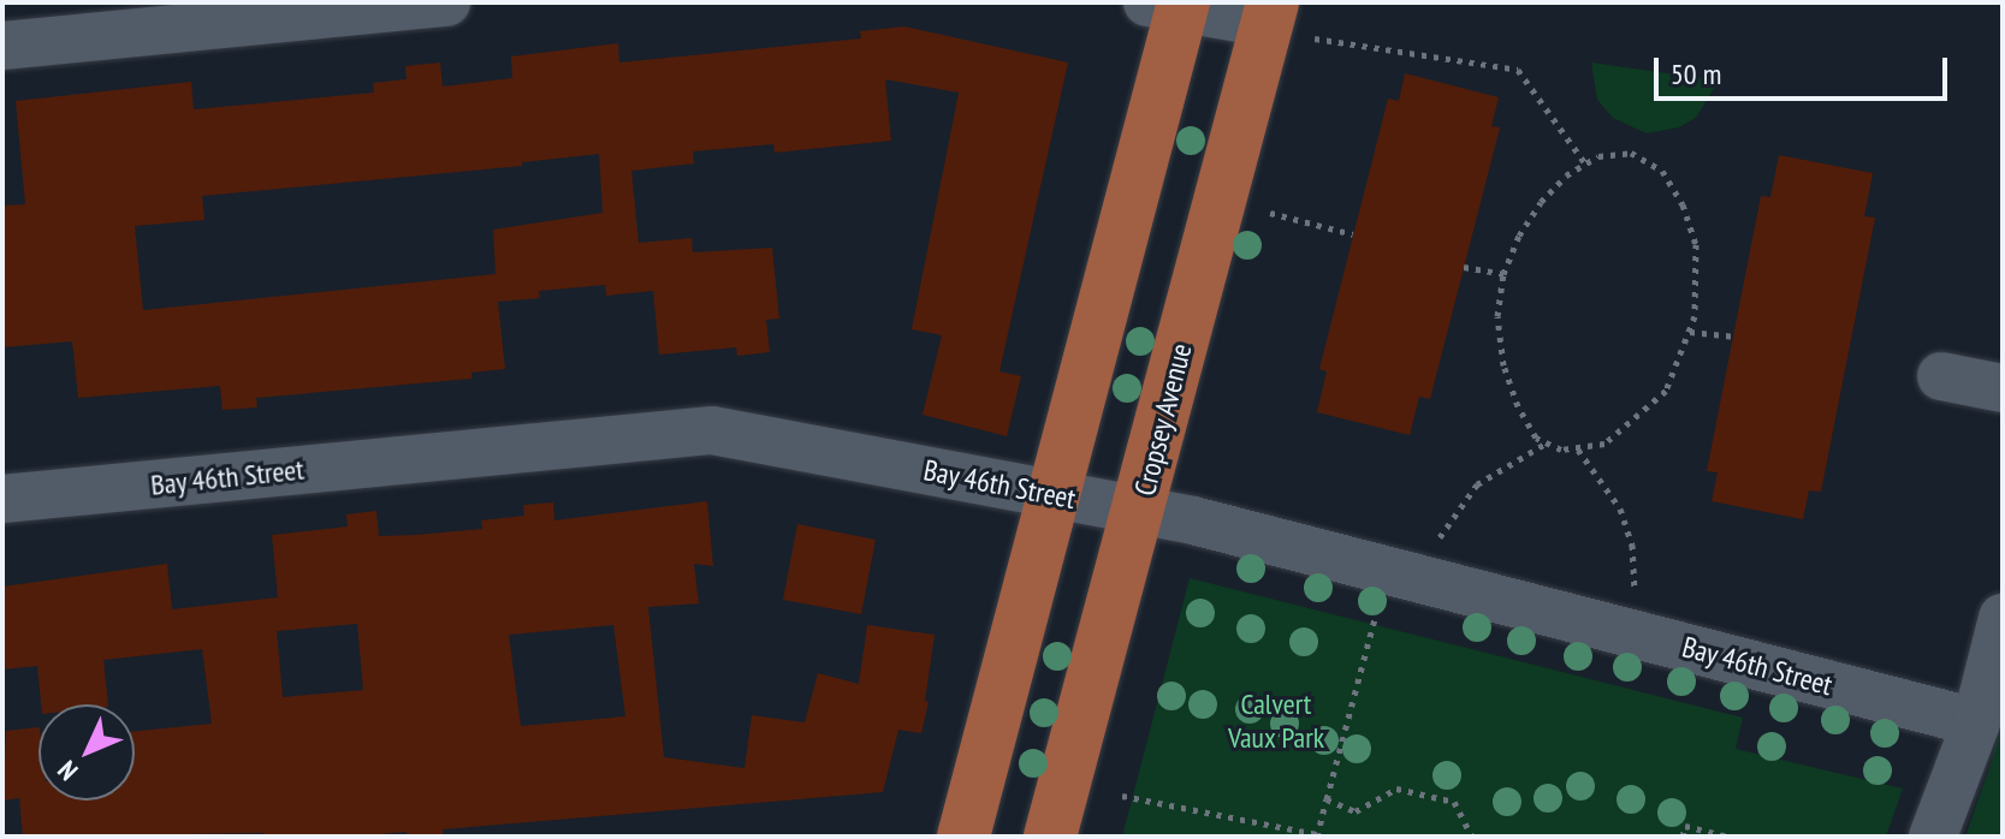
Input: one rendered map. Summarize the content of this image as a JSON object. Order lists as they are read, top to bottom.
{
  "streets": {
    "main road": ["Cropsey Avenue"],
    "street": ["Bay 46th Street"]
  },
  "crossings": [
    ["Cropsey Avenue", "Bay 46th Street"]
  ],
  "parks": ["Calvert Vaux Park"],
  "scale_bar": "50 m",
  "north": "bottom left"
}
